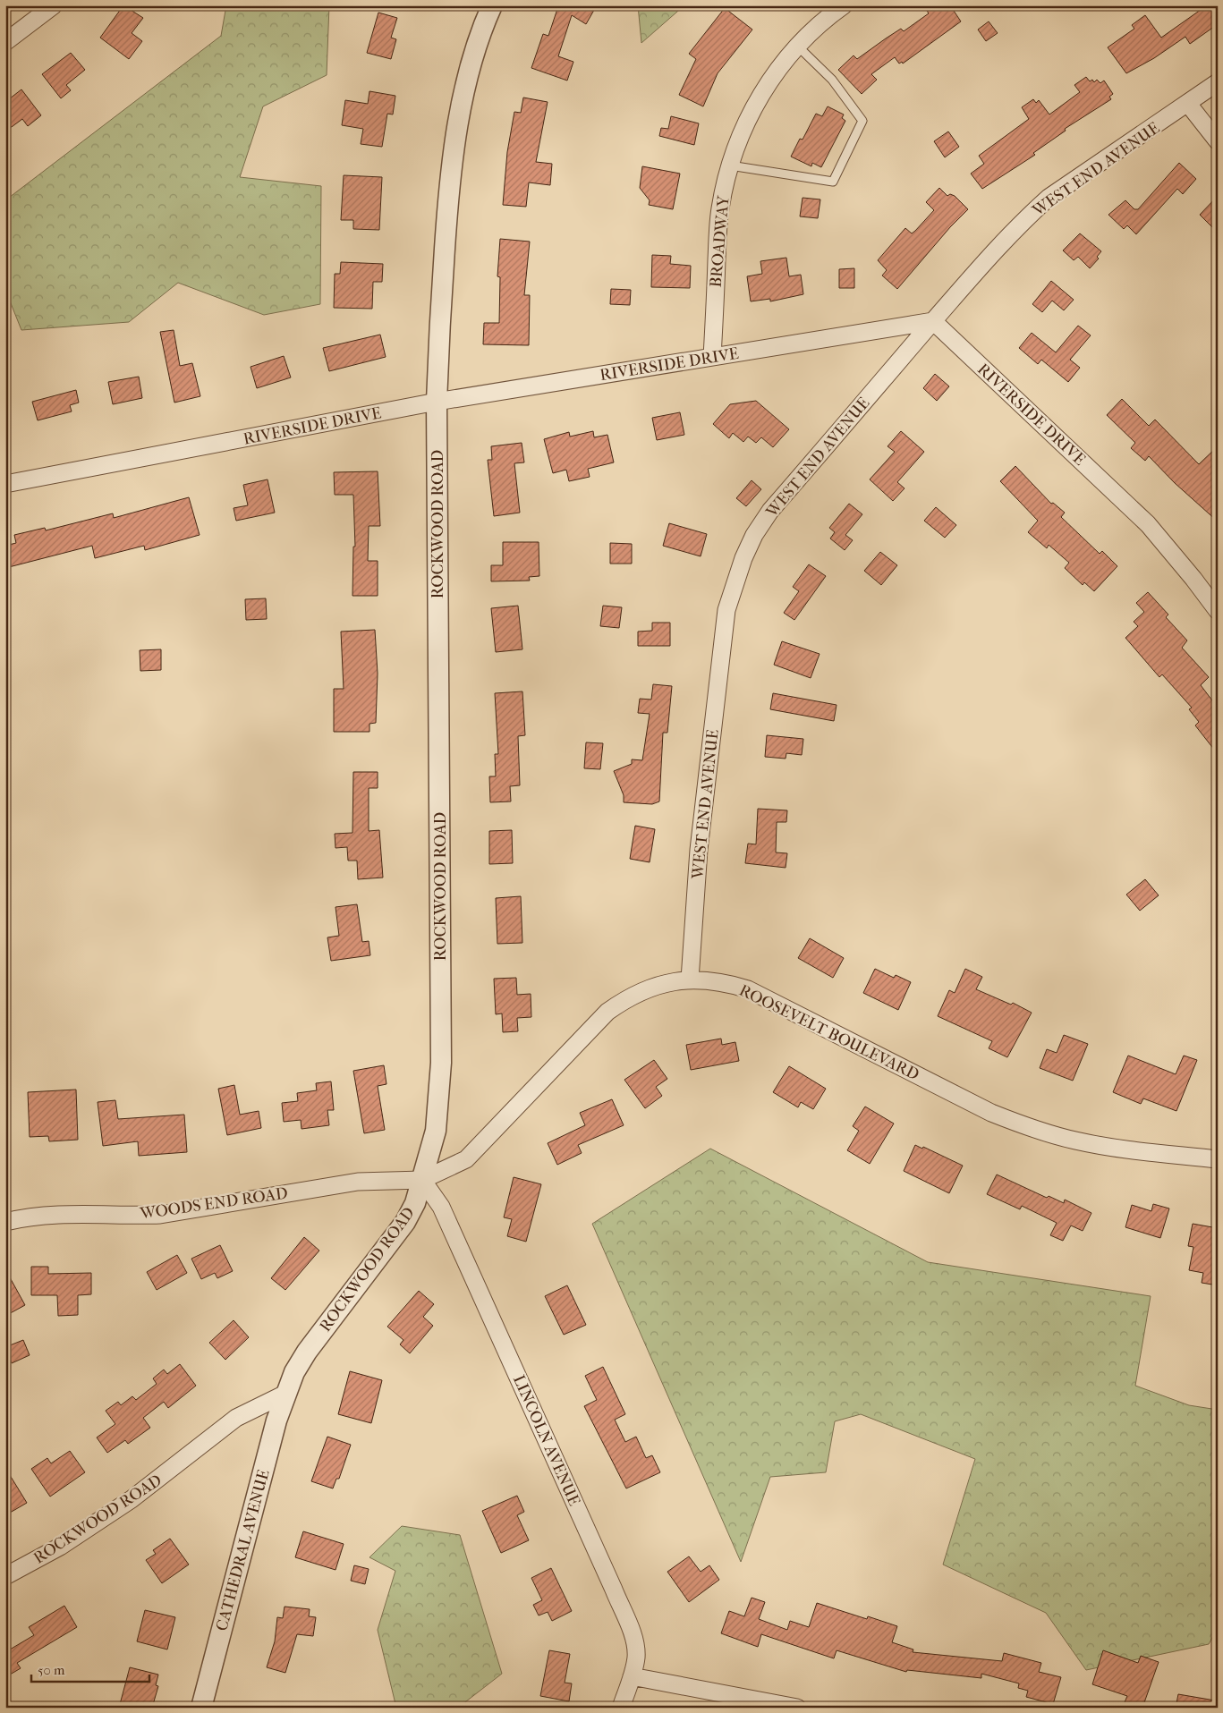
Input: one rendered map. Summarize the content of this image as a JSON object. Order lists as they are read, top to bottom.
{
  "streets": {
    "street": [
      "WEST END AVENUE",
      "BROADWAY",
      "RIVERSIDE DRIVE",
      "ROCKWOOD ROAD",
      "ROOSEVELT BOULEVARD",
      "WOODS END ROAD",
      "LINCOLN AVENUE",
      "CATHEDRAL AVENUE"
    ]
  },
  "crossings": [
    ["WEST END AVENUE", "RIVERSIDE DRIVE"],
    ["WEST END AVENUE", "ROOSEVELT BOULEVARD"],
    ["BROADWAY", "RIVERSIDE DRIVE"],
    ["RIVERSIDE DRIVE", "ROCKWOOD ROAD"],
    ["ROCKWOOD ROAD", "ROOSEVELT BOULEVARD"],
    ["ROCKWOOD ROAD", "WOODS END ROAD"],
    ["ROCKWOOD ROAD", "LINCOLN AVENUE"],
    ["ROCKWOOD ROAD", "CATHEDRAL AVENUE"],
    ["ROOSEVELT BOULEVARD", "WOODS END ROAD"],
    ["ROOSEVELT BOULEVARD", "LINCOLN AVENUE"],
    ["WOODS END ROAD", "LINCOLN AVENUE"]
  ],
  "scale_bar": "50 m"
}
